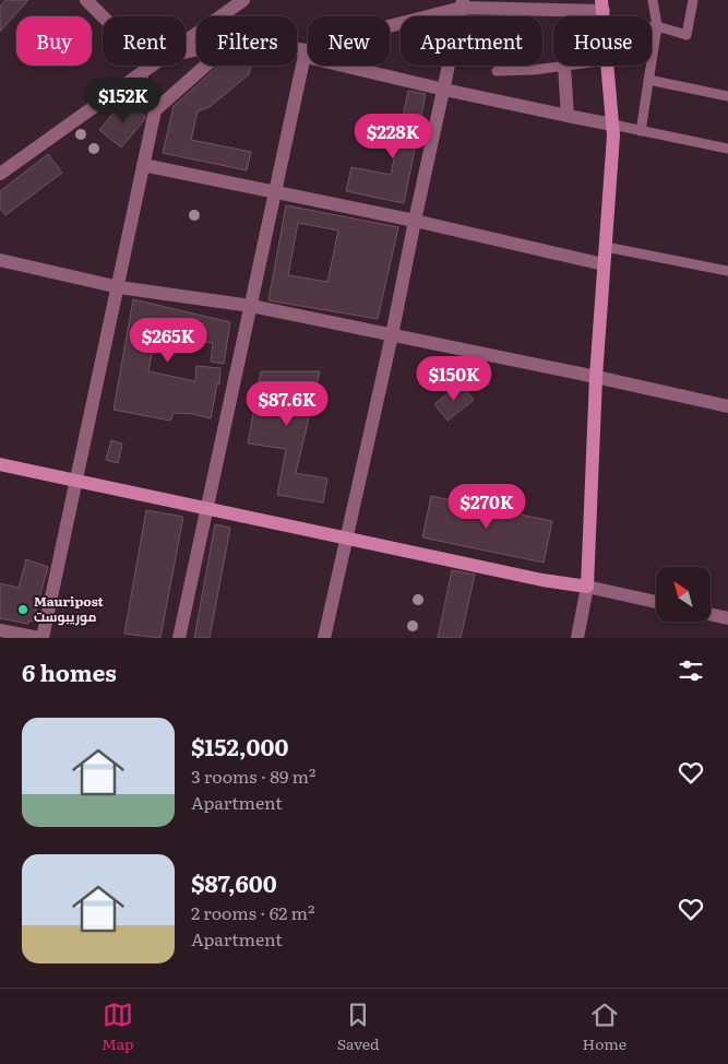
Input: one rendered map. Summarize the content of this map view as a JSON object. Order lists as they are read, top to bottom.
{
  "places": ["Mauripost موريبوست"],
  "north": "top left",
  "page": {
    "chip": [
      "Buy",
      "Rent",
      "Filters",
      "New",
      "Apartment",
      "House"
    ],
    "price": [
      "$152K",
      "$228K",
      "$265K",
      "$150K",
      "$87.6K",
      "$270K"
    ],
    "heading": "6 homes",
    "list": [
      {
        "name": "$152,000",
        "note": "3 rooms · 89 m² · Apartment"
      },
      {
        "name": "$87,600",
        "note": "2 rooms · 62 m² · Apartment"
      }
    ],
    "tabs": ["Map", "Saved", "Home"]
  }
}
